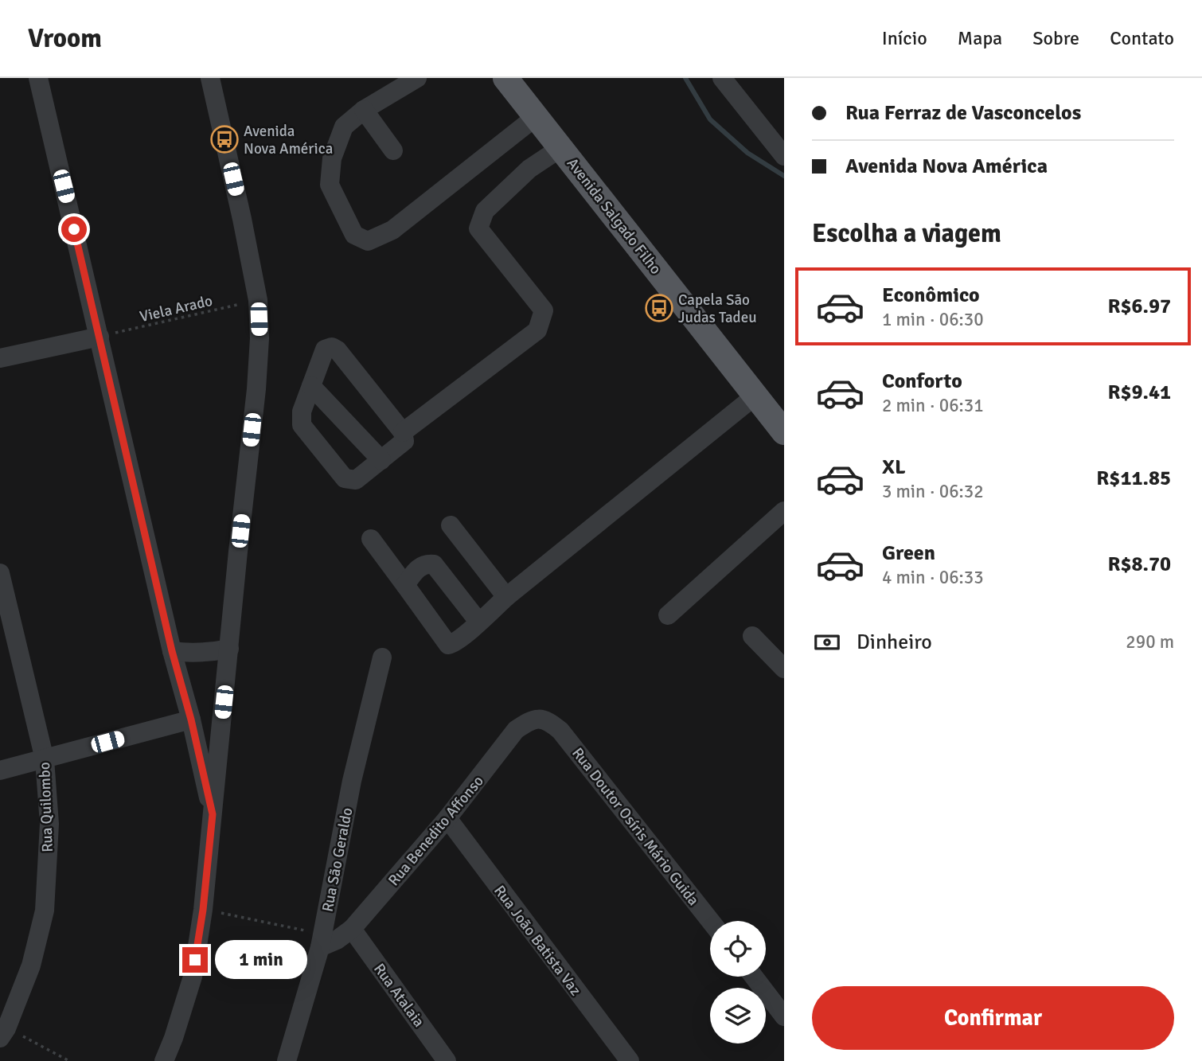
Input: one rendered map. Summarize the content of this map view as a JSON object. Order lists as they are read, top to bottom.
{
  "streets": {
    "main road": ["Avenida Salgado Filho"],
    "street": [
      "Rua Quilombo",
      "Rua Doutor Osíris Mário Guida",
      "Rua Benedito Affonso",
      "Rua São Geraldo",
      "Rua João Batista Vaz",
      "Rua Atalaia"
    ],
    "path": ["Viela Arado"]
  },
  "crossings": [
    ["Rua Doutor Osíris Mário Guida", "Rua Benedito Affonso"],
    ["Rua Benedito Affonso", "Rua São Geraldo"],
    ["Rua Benedito Affonso", "Rua João Batista Vaz"],
    ["Rua Benedito Affonso", "Rua Atalaia"]
  ],
  "places": {
    "bus stop": ["Avenida Nova América", "Capela São Judas Tadeu"]
  },
  "page": {
    "header": "Vroom",
    "nav": [
      "Início",
      "Mapa",
      "Sobre",
      "Contato"
    ],
    "banner": ["Rua Ferraz de Vasconcelos", "Avenida Nova América"],
    "heading": "Escolha a viagem",
    "list": [
      {
        "name": "Econômico",
        "note": "1 min · 06:30",
        "value": "R$6.97"
      },
      {
        "name": "Conforto",
        "note": "2 min · 06:31",
        "value": "R$9.41"
      },
      {
        "name": "XL",
        "note": "3 min · 06:32",
        "value": "R$11.85"
      },
      {
        "name": "Green",
        "note": "4 min · 06:33",
        "value": "R$8.70"
      }
    ],
    "pay": ["Dinheiro", "290 m"],
    "bubble": "1 min",
    "buttons": "Confirmar"
  }
}
